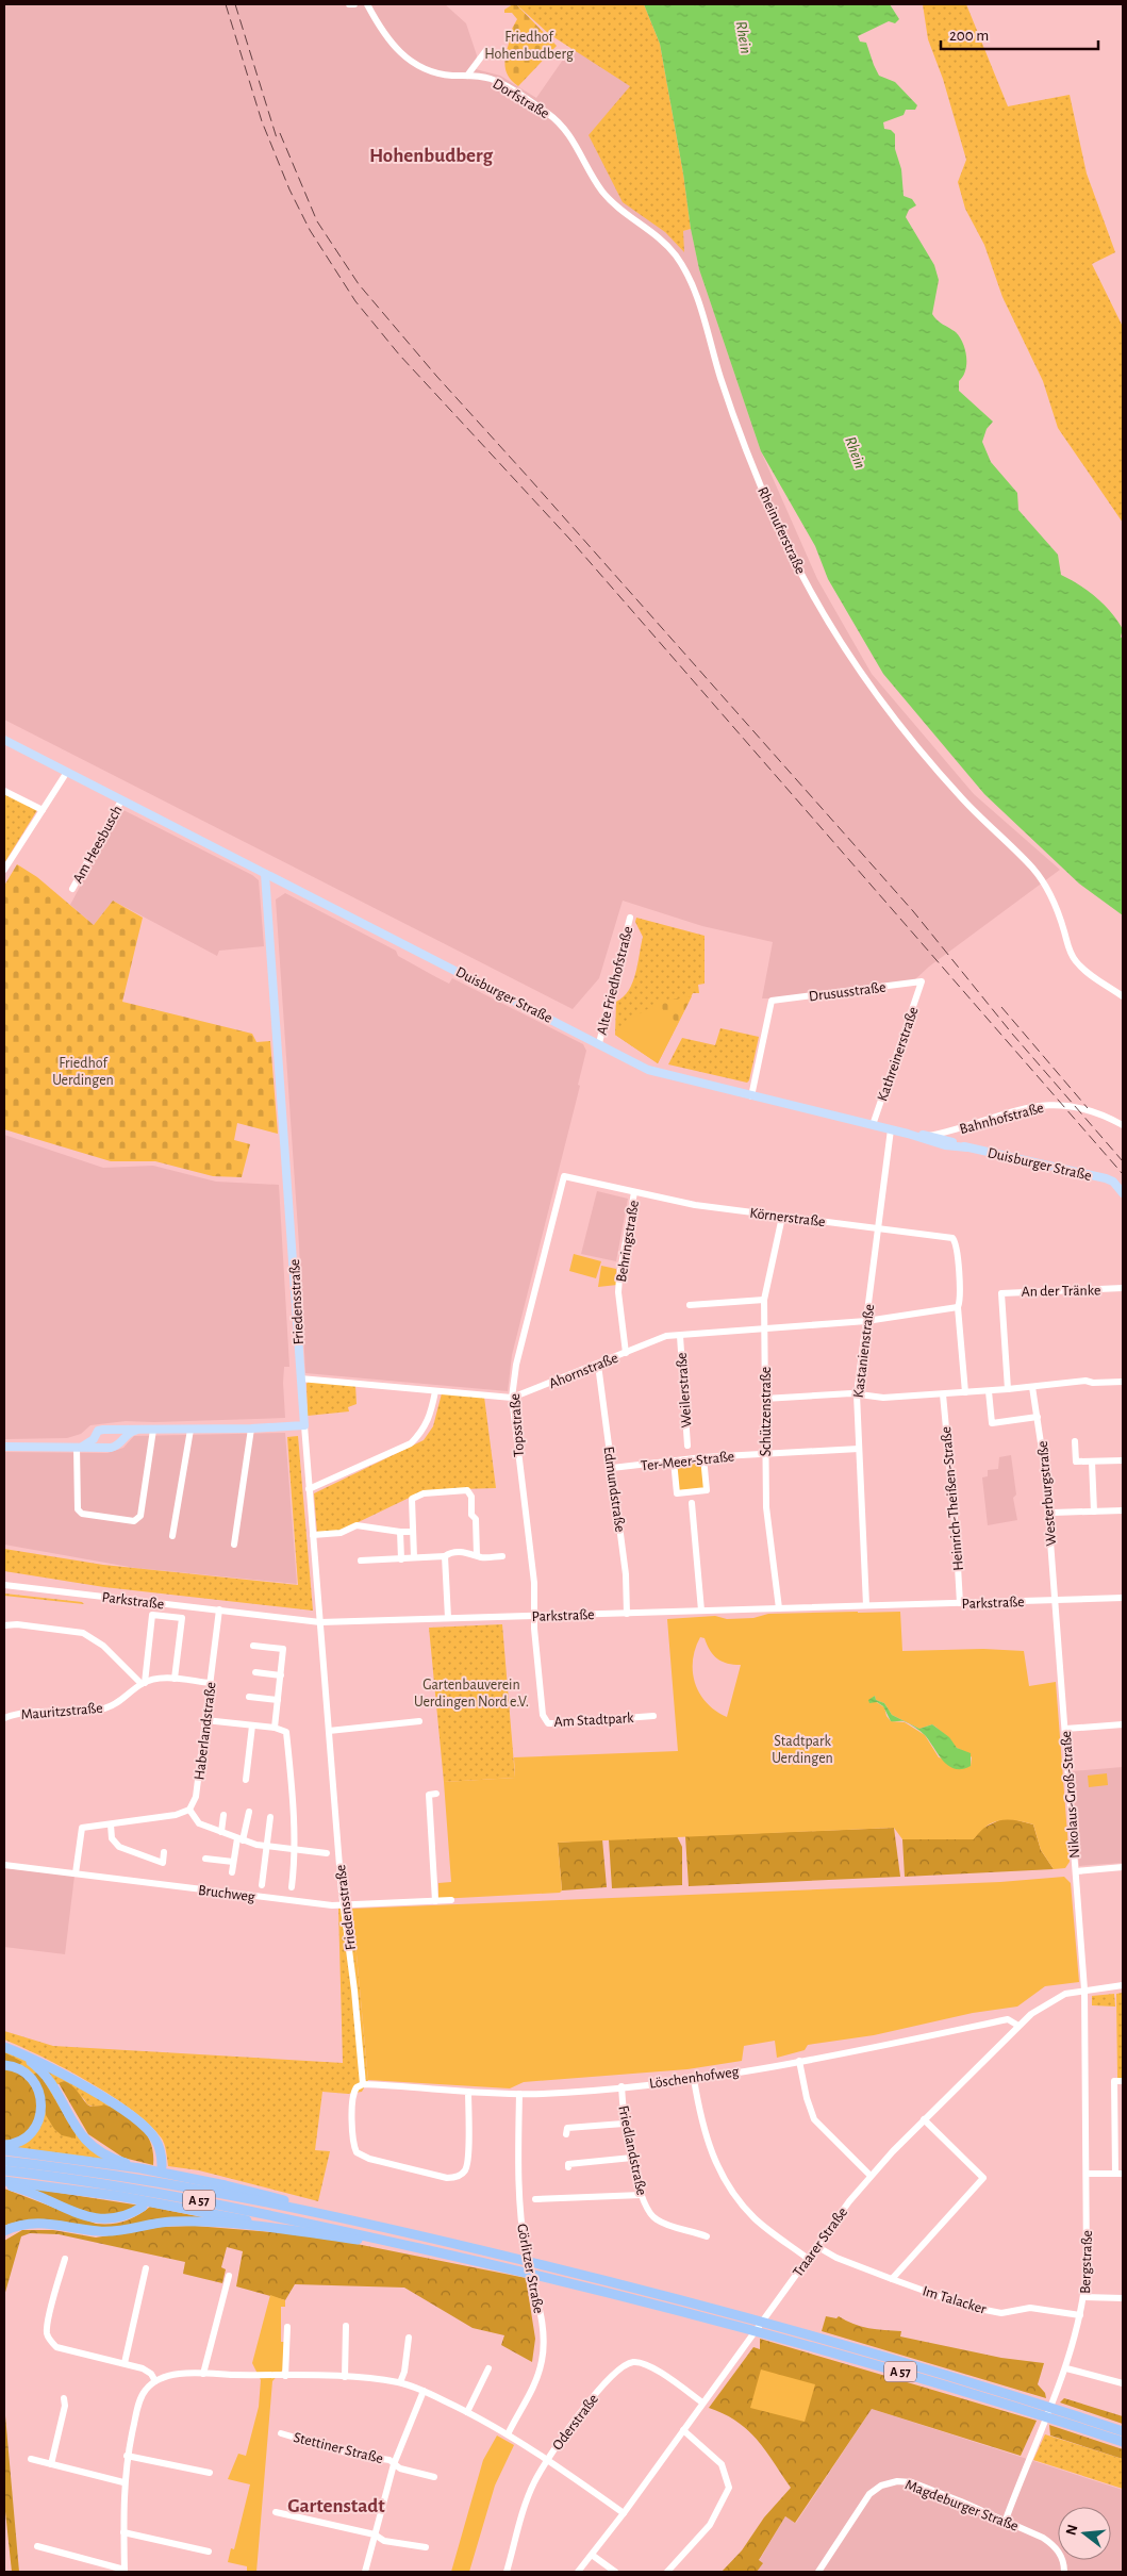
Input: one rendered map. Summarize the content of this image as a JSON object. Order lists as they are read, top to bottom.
{
  "streets": {
    "highway": ["A 57"],
    "main road": ["Duisburger Straße", "Bahnhofstraße", "Friedensstraße"],
    "street": [
      "Dorfstraße",
      "Rheinuferstraße",
      "Am Heesbusch",
      "Alte Friedhofstraße",
      "Drususstraße",
      "Kathreinerstraße",
      "Körnerstraße",
      "Behringstraße",
      "An der Tränke",
      "Kastanienstraße",
      "Ahornstraße",
      "Weilerstraße",
      "Schützenstraße",
      "Topsstraße",
      "Ter-Meer-Straße",
      "Edmundstraße",
      "Westerburgstraße",
      "Heinrich-Theißen-Straße",
      "Parkstraße",
      "Mauritzstraße",
      "Am Stadtpark",
      "Haberlandstraße",
      "Nikolaus-Groß-Straße",
      "Bruchweg",
      "Löschenhofweg",
      "Friedlandstraße",
      "Traarer Straße",
      "Bergstraße",
      "Görlitzer Straße",
      "Im Talacker",
      "Oderstraße",
      "Stettiner Straße",
      "Magdeburger Straße"
    ]
  },
  "crossings": [
    ["Dorfstraße", "Rheinuferstraße"],
    ["Am Heesbusch", "Duisburger Straße"],
    ["Alte Friedhofstraße", "Duisburger Straße"],
    ["Drususstraße", "Duisburger Straße"],
    ["Drususstraße", "Kathreinerstraße"],
    ["Duisburger Straße", "Kathreinerstraße"],
    ["Duisburger Straße", "Bahnhofstraße"],
    ["Duisburger Straße", "Friedensstraße"],
    ["Duisburger Straße", "Kastanienstraße"],
    ["Körnerstraße", "Behringstraße"],
    ["Körnerstraße", "Kastanienstraße"],
    ["Körnerstraße", "Schützenstraße"],
    ["Körnerstraße", "Topsstraße"],
    ["Behringstraße", "Ahornstraße"],
    ["Friedensstraße", "Ahornstraße"],
    ["Friedensstraße", "Parkstraße"],
    ["Friedensstraße", "Bruchweg"],
    ["Friedensstraße", "Löschenhofweg"],
    ["Kastanienstraße", "Ahornstraße"],
    ["Kastanienstraße", "Ter-Meer-Straße"],
    ["Kastanienstraße", "Parkstraße"],
    ["Ahornstraße", "Weilerstraße"],
    ["Ahornstraße", "Schützenstraße"],
    ["Ahornstraße", "Topsstraße"],
    ["Ahornstraße", "Edmundstraße"],
    ["Weilerstraße", "Ter-Meer-Straße"],
    ["Schützenstraße", "Ter-Meer-Straße"],
    ["Schützenstraße", "Parkstraße"],
    ["Topsstraße", "Parkstraße"],
    ["Topsstraße", "Am Stadtpark"],
    ["Ter-Meer-Straße", "Edmundstraße"],
    ["Edmundstraße", "Parkstraße"],
    ["Westerburgstraße", "Parkstraße"],
    ["Westerburgstraße", "Nikolaus-Groß-Straße"],
    ["Heinrich-Theißen-Straße", "Parkstraße"],
    ["Parkstraße", "Am Stadtpark"],
    ["Parkstraße", "Haberlandstraße"],
    ["Parkstraße", "Nikolaus-Groß-Straße"],
    ["Mauritzstraße", "Haberlandstraße"],
    ["Nikolaus-Groß-Straße", "Traarer Straße"],
    ["Nikolaus-Groß-Straße", "Bergstraße"],
    ["Löschenhofweg", "Friedlandstraße"],
    ["Löschenhofweg", "Traarer Straße"],
    ["Löschenhofweg", "Görlitzer Straße"],
    ["Traarer Straße", "Bergstraße"],
    ["Traarer Straße", "Im Talacker"],
    ["Traarer Straße", "Oderstraße"],
    ["Bergstraße", "Im Talacker"],
    ["Bergstraße", "Magdeburger Straße"]
  ],
  "districts": ["Hohenbudberg", "Gartenstadt"],
  "water": ["Rhein"],
  "parks": [
    "Friedhof Hohenbudberg",
    "Friedhof Uerdingen",
    "Gartenbauverein Uerdingen Nord e.V.",
    "Stadtpark Uerdingen"
  ],
  "scale_bar": "200 m",
  "north": "left"
}
